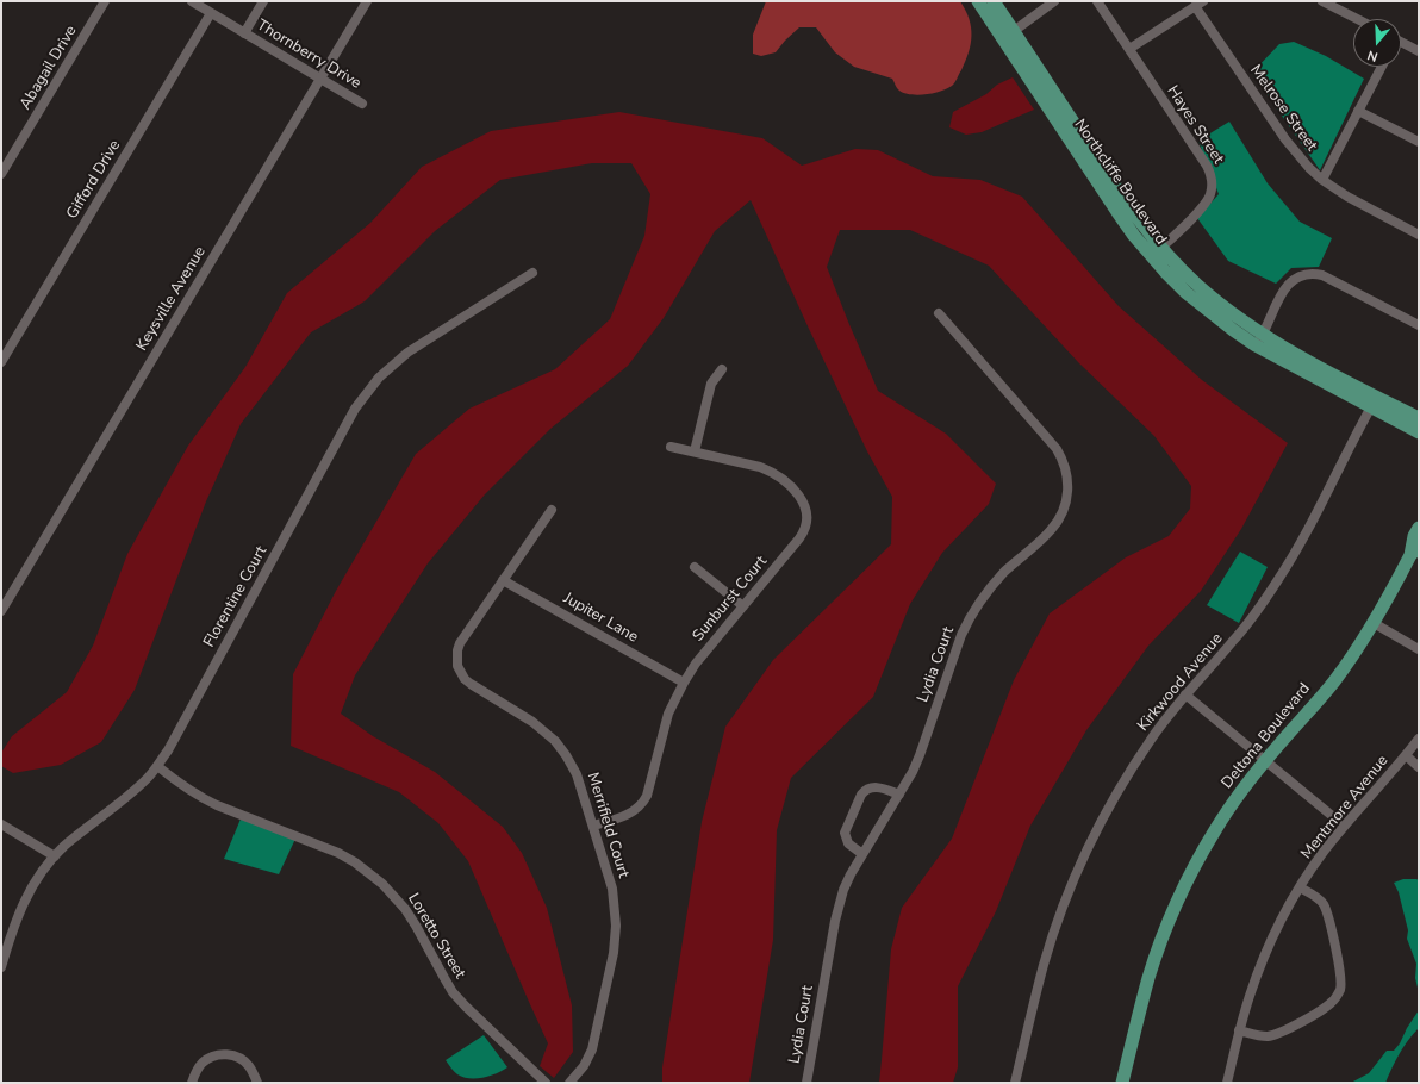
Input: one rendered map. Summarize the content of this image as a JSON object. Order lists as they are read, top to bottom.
{
  "streets": {
    "main road": ["Northcliffe Boulevard", "Deltona Boulevard"],
    "street": [
      "Thornberry Drive",
      "Abagail Drive",
      "Melrose Street",
      "Hayes Street",
      "Gifford Drive",
      "Keysville Avenue",
      "Florentine Court",
      "Sunburst Court",
      "Jupiter Lane",
      "Lydia Court",
      "Kirkwood Avenue",
      "Mentmore Avenue",
      "Merrifield Court",
      "Loretto Street"
    ]
  },
  "crossings": [
    ["Thornberry Drive", "Gifford Drive"],
    ["Thornberry Drive", "Keysville Avenue"],
    ["Hayes Street", "Northcliffe Boulevard"],
    ["Northcliffe Boulevard", "Kirkwood Avenue"],
    ["Florentine Court", "Loretto Street"],
    ["Sunburst Court", "Jupiter Lane"],
    ["Sunburst Court", "Merrifield Court"],
    ["Jupiter Lane", "Merrifield Court"]
  ],
  "north": "bottom"
}
